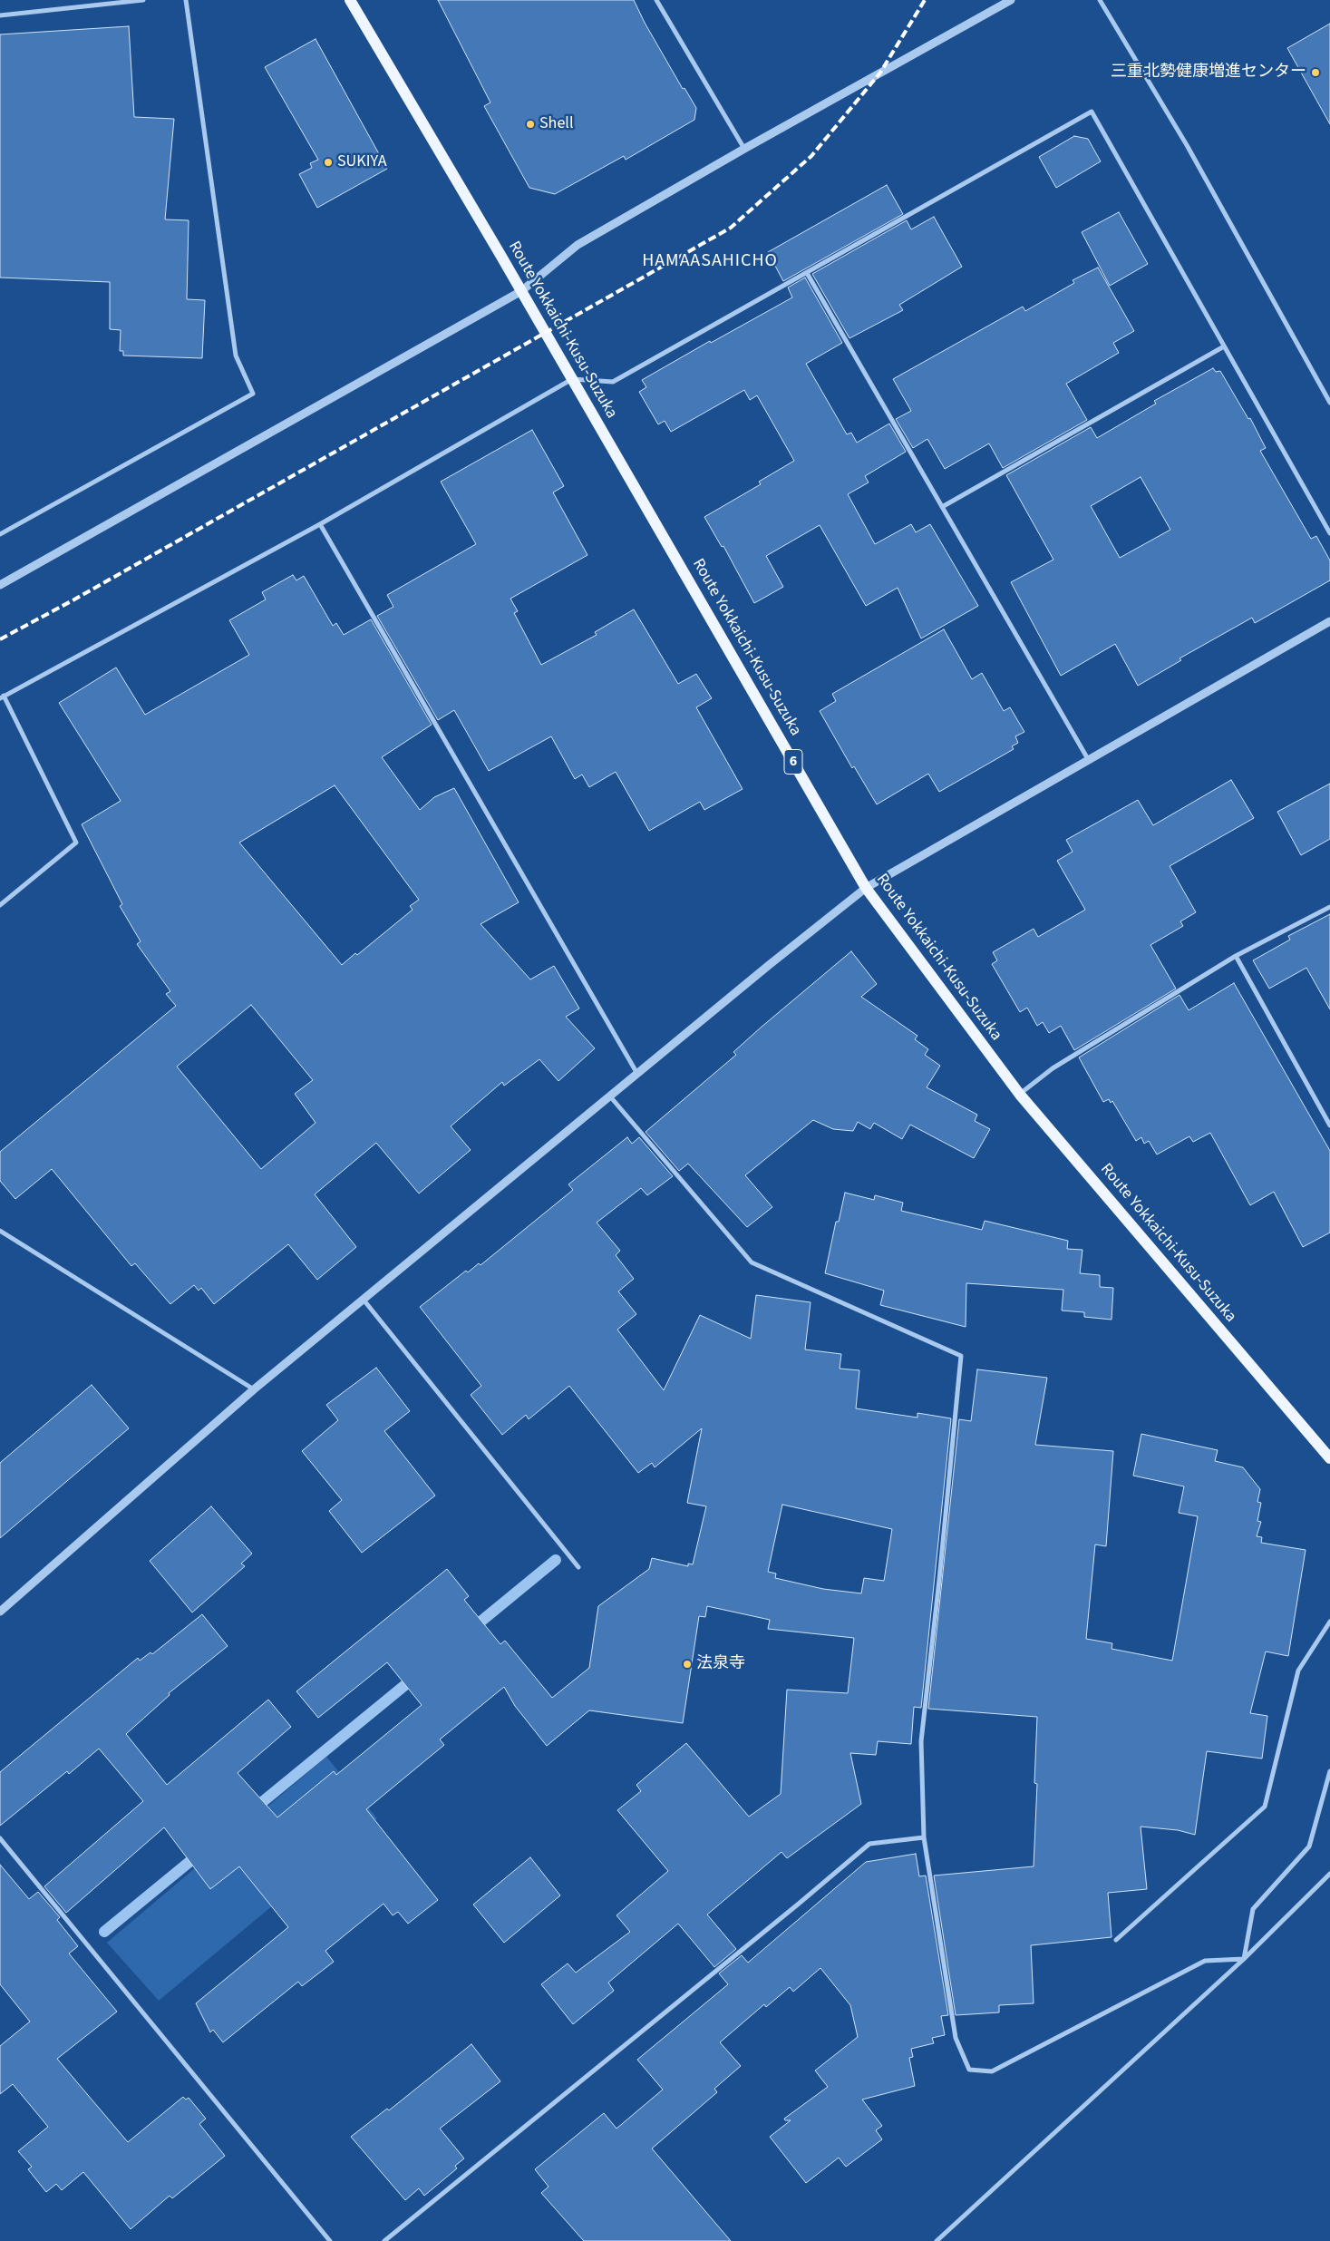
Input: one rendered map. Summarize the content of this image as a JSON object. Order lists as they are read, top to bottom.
{
  "streets": {
    "main road": ["Route Yokkaichi-Kusu-Suzuka", "6"]
  },
  "districts": ["HAMAASAHICHO"],
  "places": [
    "三重北勢健康増進センター",
    "Shell",
    "SUKIYA",
    "法泉寺"
  ]
}
